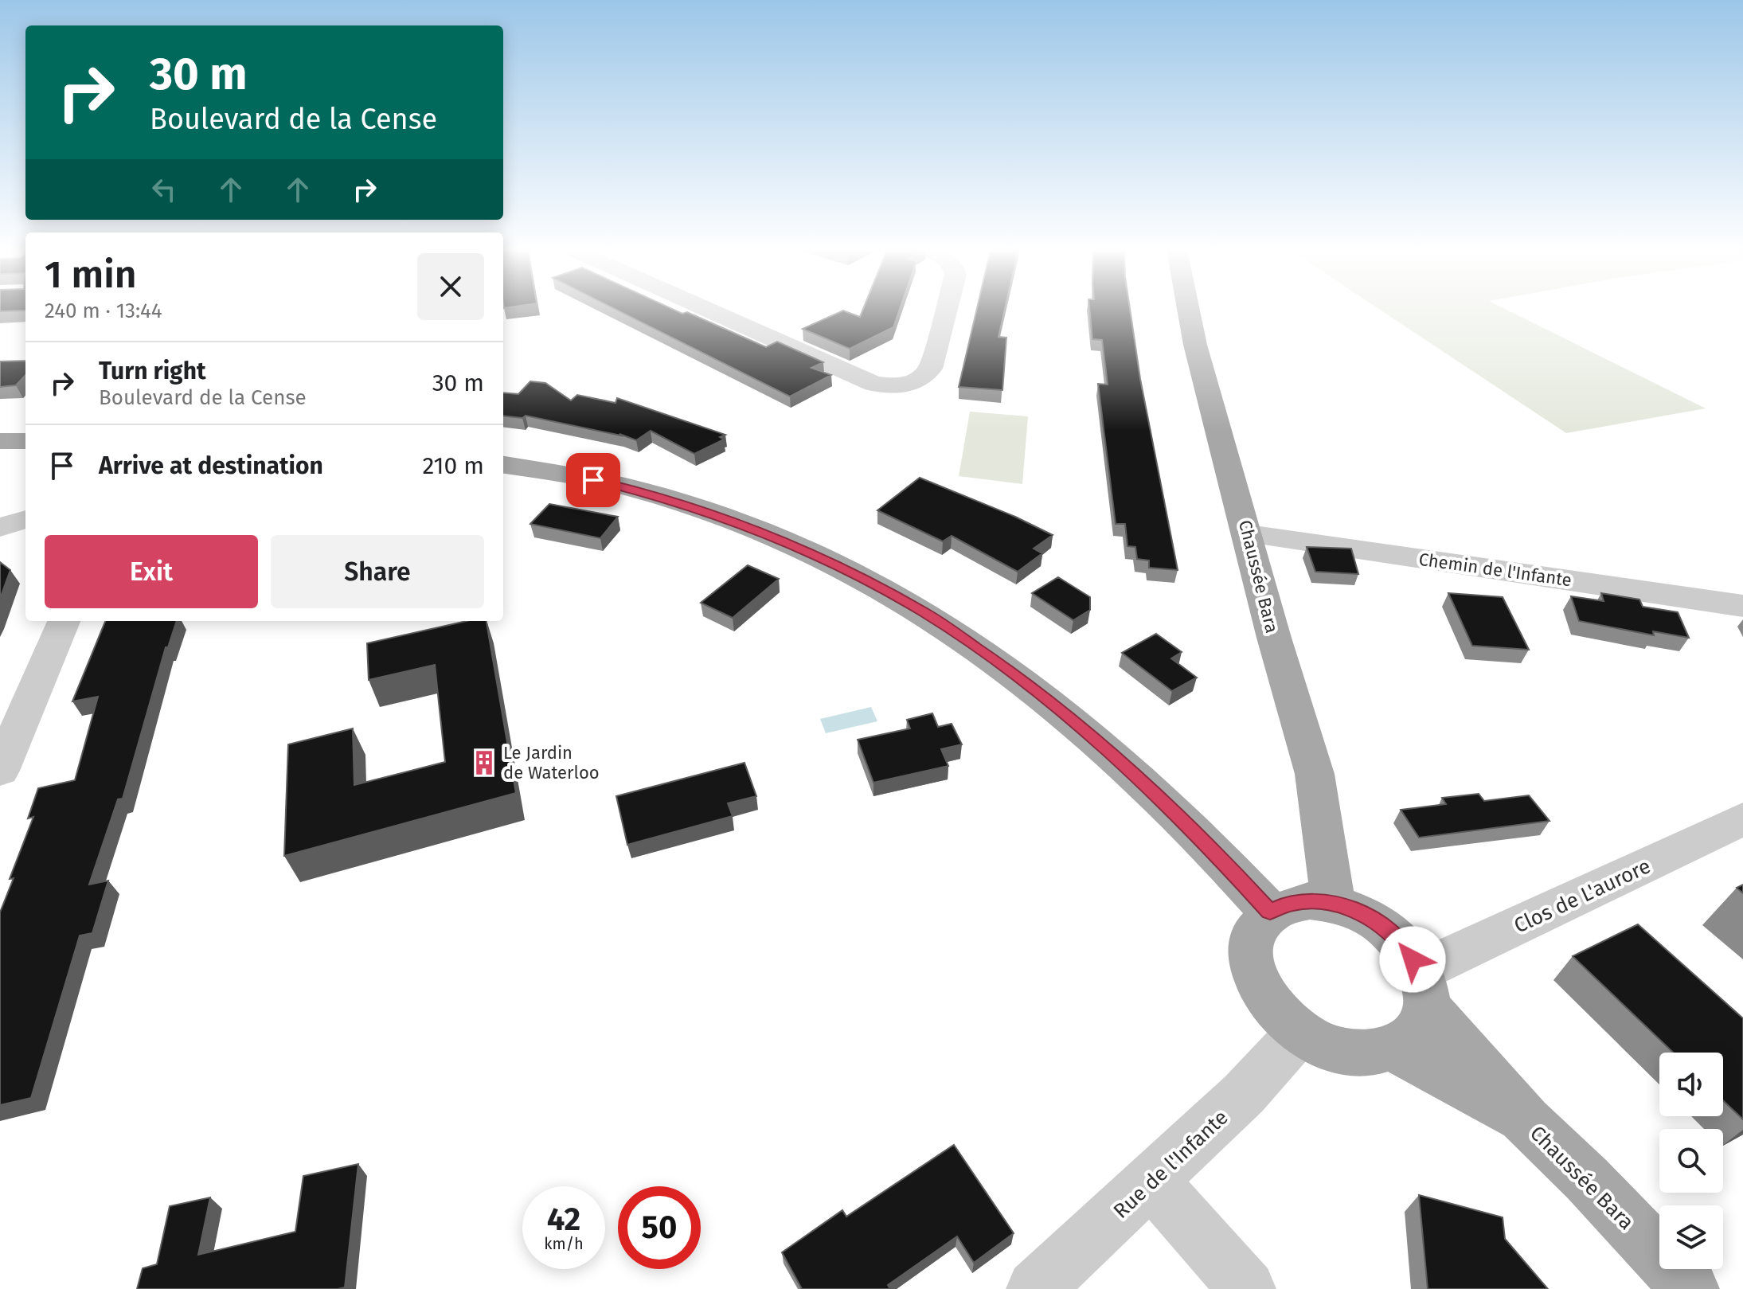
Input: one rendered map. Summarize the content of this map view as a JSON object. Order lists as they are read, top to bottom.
{
  "streets": {
    "main road": ["Chaussée Bara"],
    "street": ["Chemin de l'Infante", "Clos de L'aurore", "Rue de l'Infante"]
  },
  "crossings": [
    ["Chemin de l'Infante", "Chaussée Bara"],
    ["Chaussée Bara", "Clos de L'aurore"],
    ["Chaussée Bara", "Rue de l'Infante"],
    ["Clos de L'aurore", "Rue de l'Infante"]
  ],
  "places": {
    "building": ["Le Jardin de Waterloo"]
  },
  "page": {
    "turn": ["30 m", "Boulevard de la Cense"],
    "heading": ["1 min", "240 m · 13:44"],
    "list": [
      {
        "name": "Turn right",
        "note": "Boulevard de la Cense",
        "value": "30 m"
      },
      {
        "name": "Arrive at destination",
        "value": "210 m"
      }
    ],
    "buttons": ["Exit", "Share"],
    "speed": "42 km/h",
    "limit": "50"
  }
}
